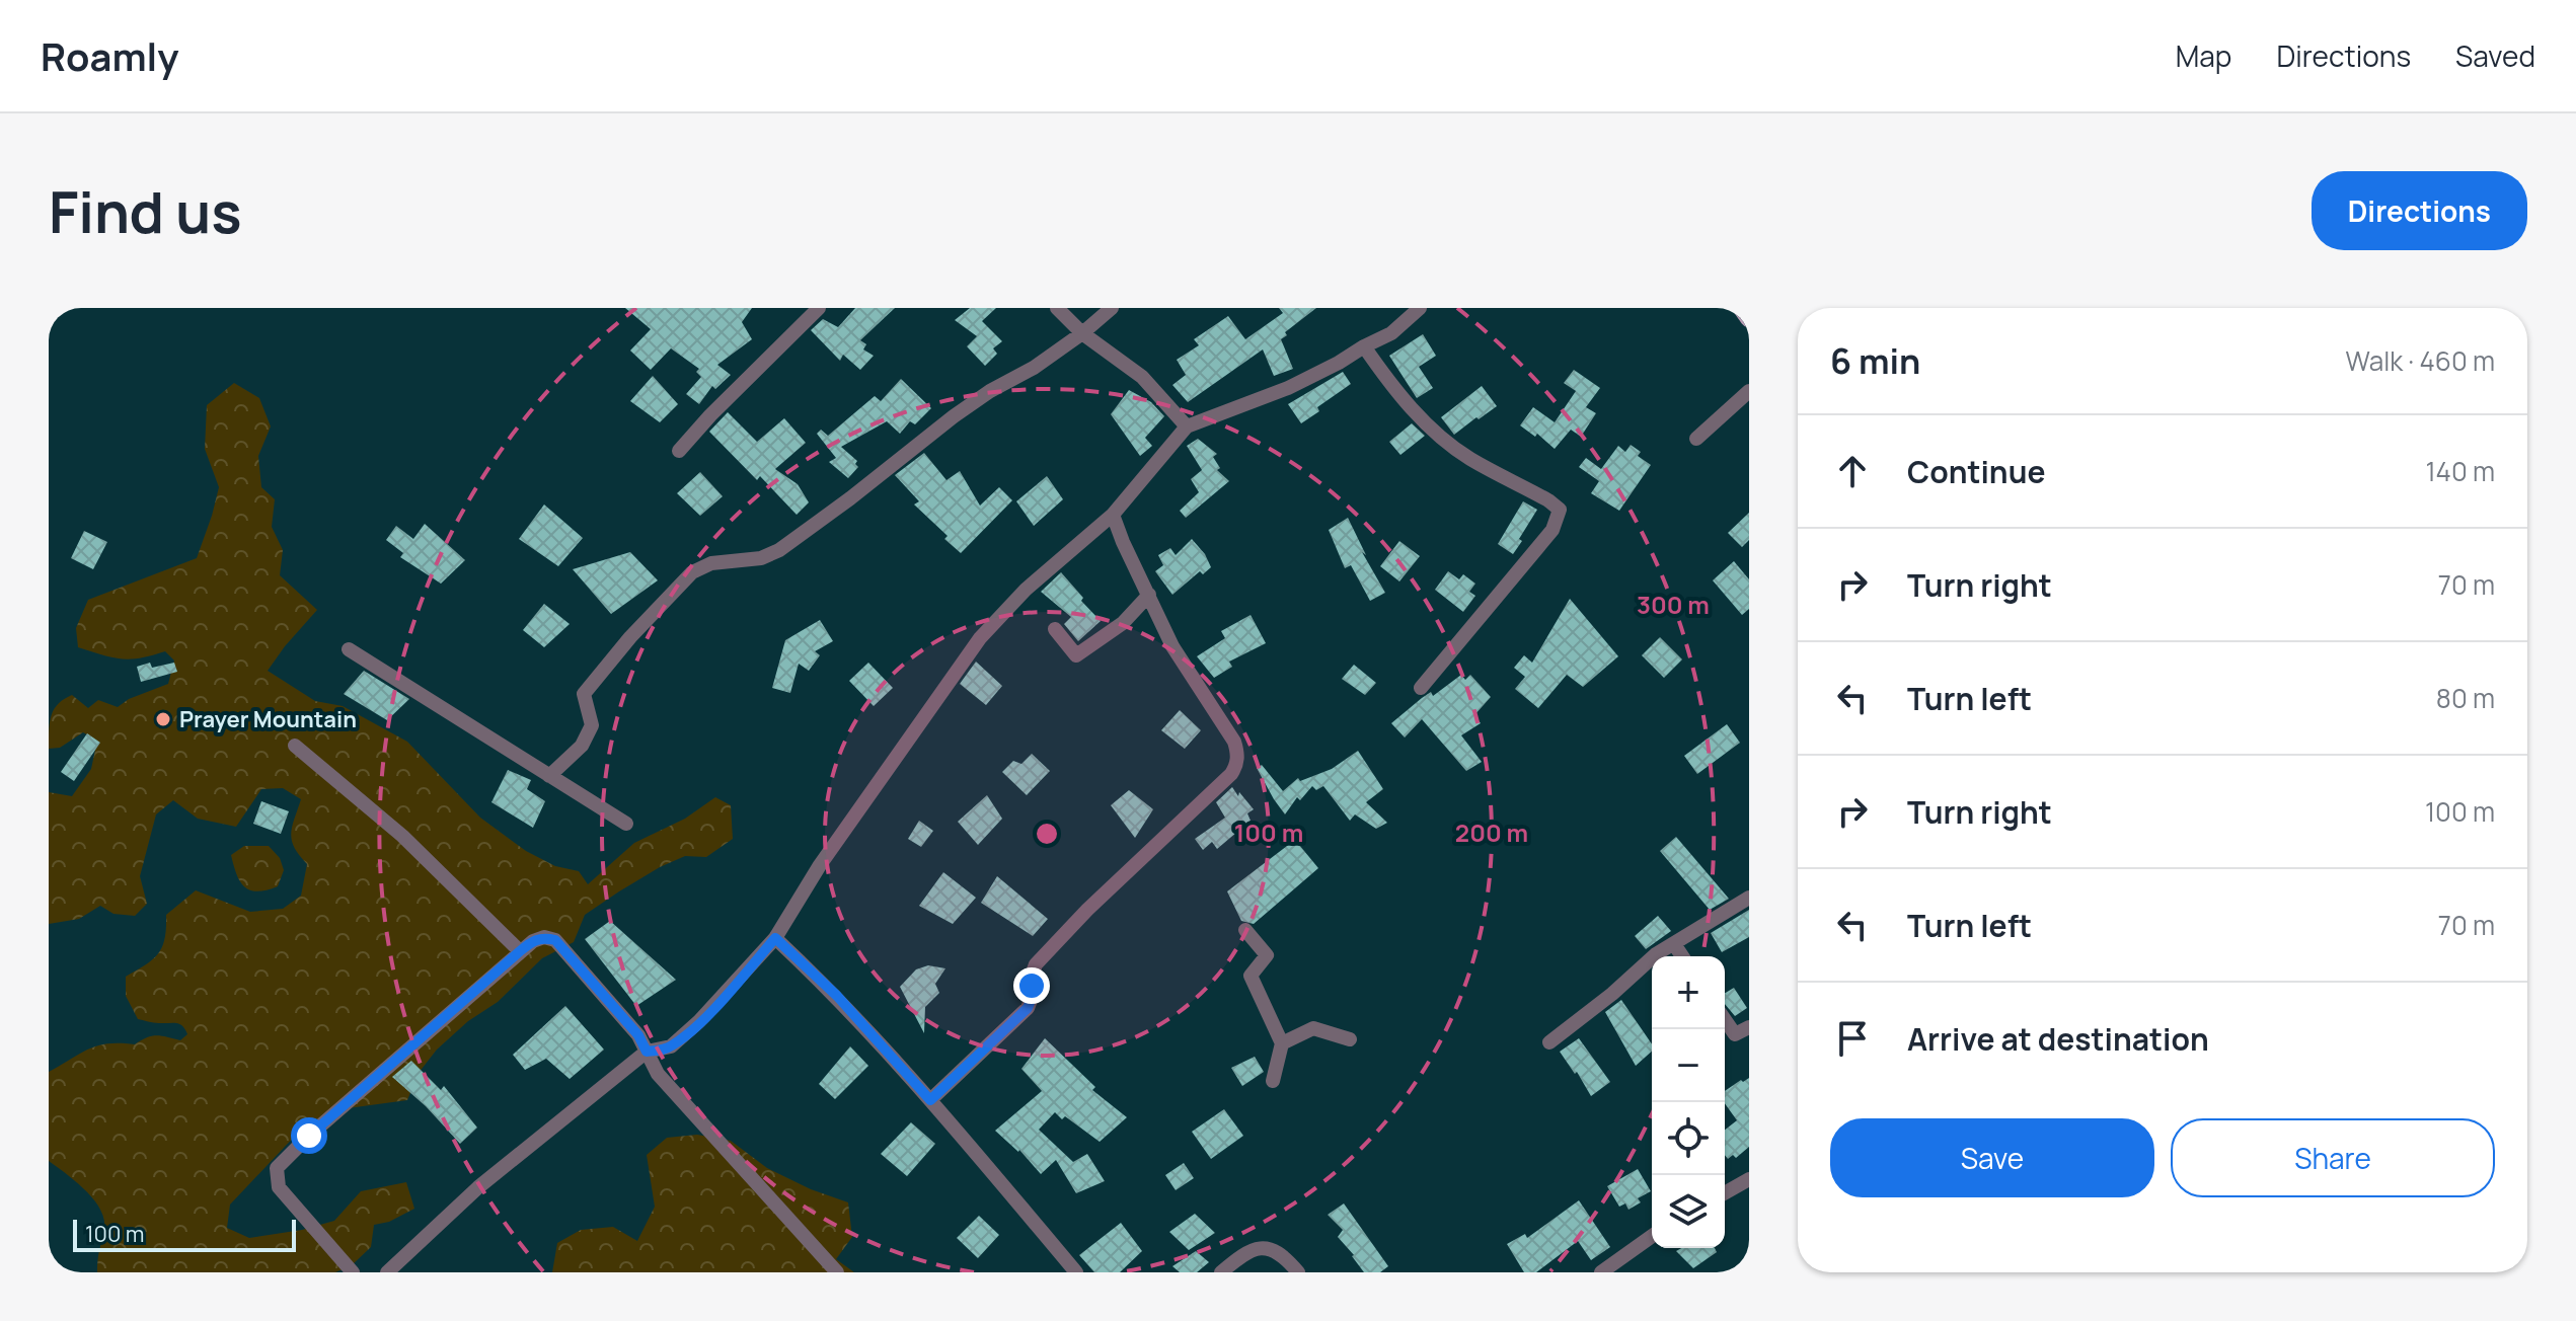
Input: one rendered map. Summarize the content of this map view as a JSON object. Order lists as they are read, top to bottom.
{
  "places": ["Prayer Mountain"],
  "scale_bar": "100 m",
  "page": {
    "header": "Roamly",
    "nav": ["Map", "Directions", "Saved"],
    "buttons": [
      "Directions",
      ["Save", "Share"]
    ],
    "title": "Find us",
    "heading": ["6 min", "Walk · 460 m"],
    "list": [
      ["Continue", "140 m"],
      ["Turn right", "70 m"],
      ["Turn left", "80 m"],
      ["Turn right", "100 m"],
      ["Turn left", "70 m"],
      "Arrive at destination"
    ],
    "map_buttons": ["+", "−"],
    "scale": "100 m"
  },
  "rings": ["300 m", "100 m", "200 m"]
}
